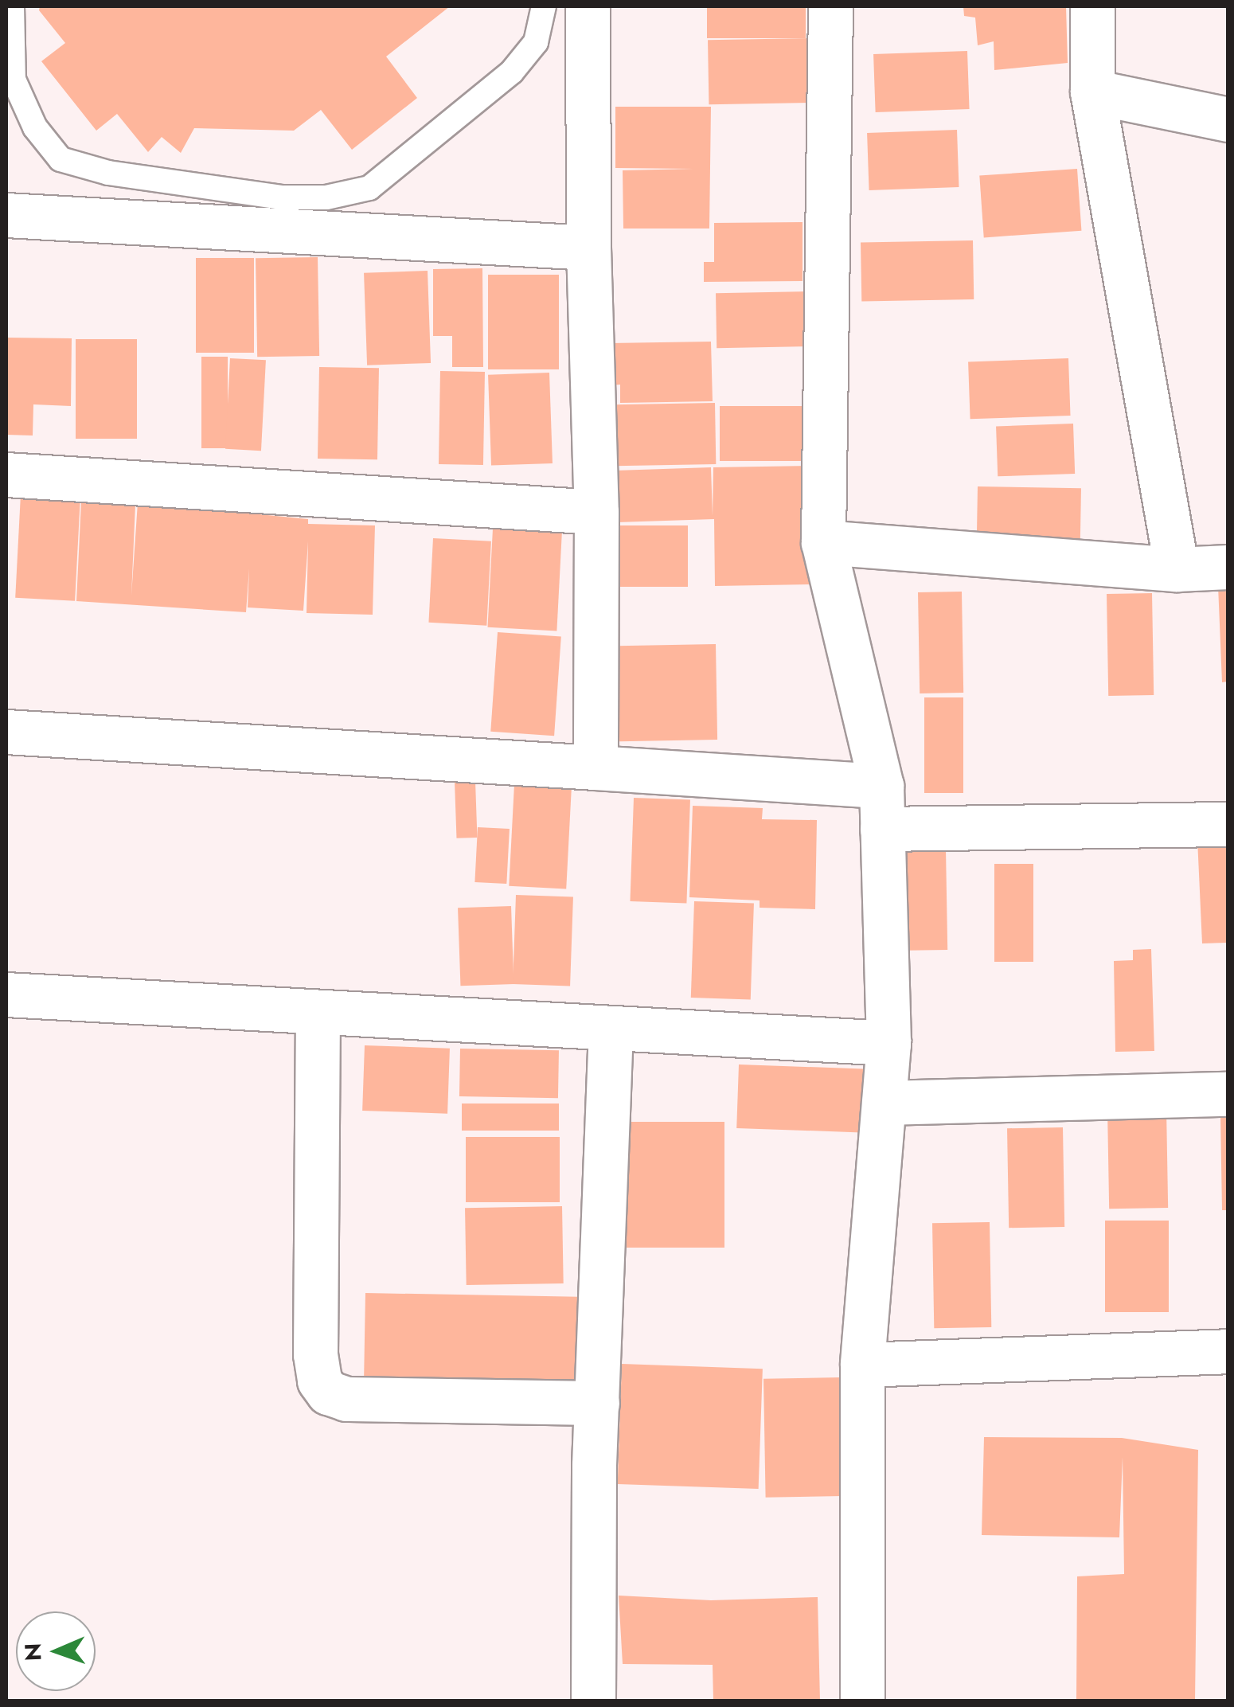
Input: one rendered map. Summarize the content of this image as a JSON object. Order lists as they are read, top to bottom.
{
  "north": "left"
}
